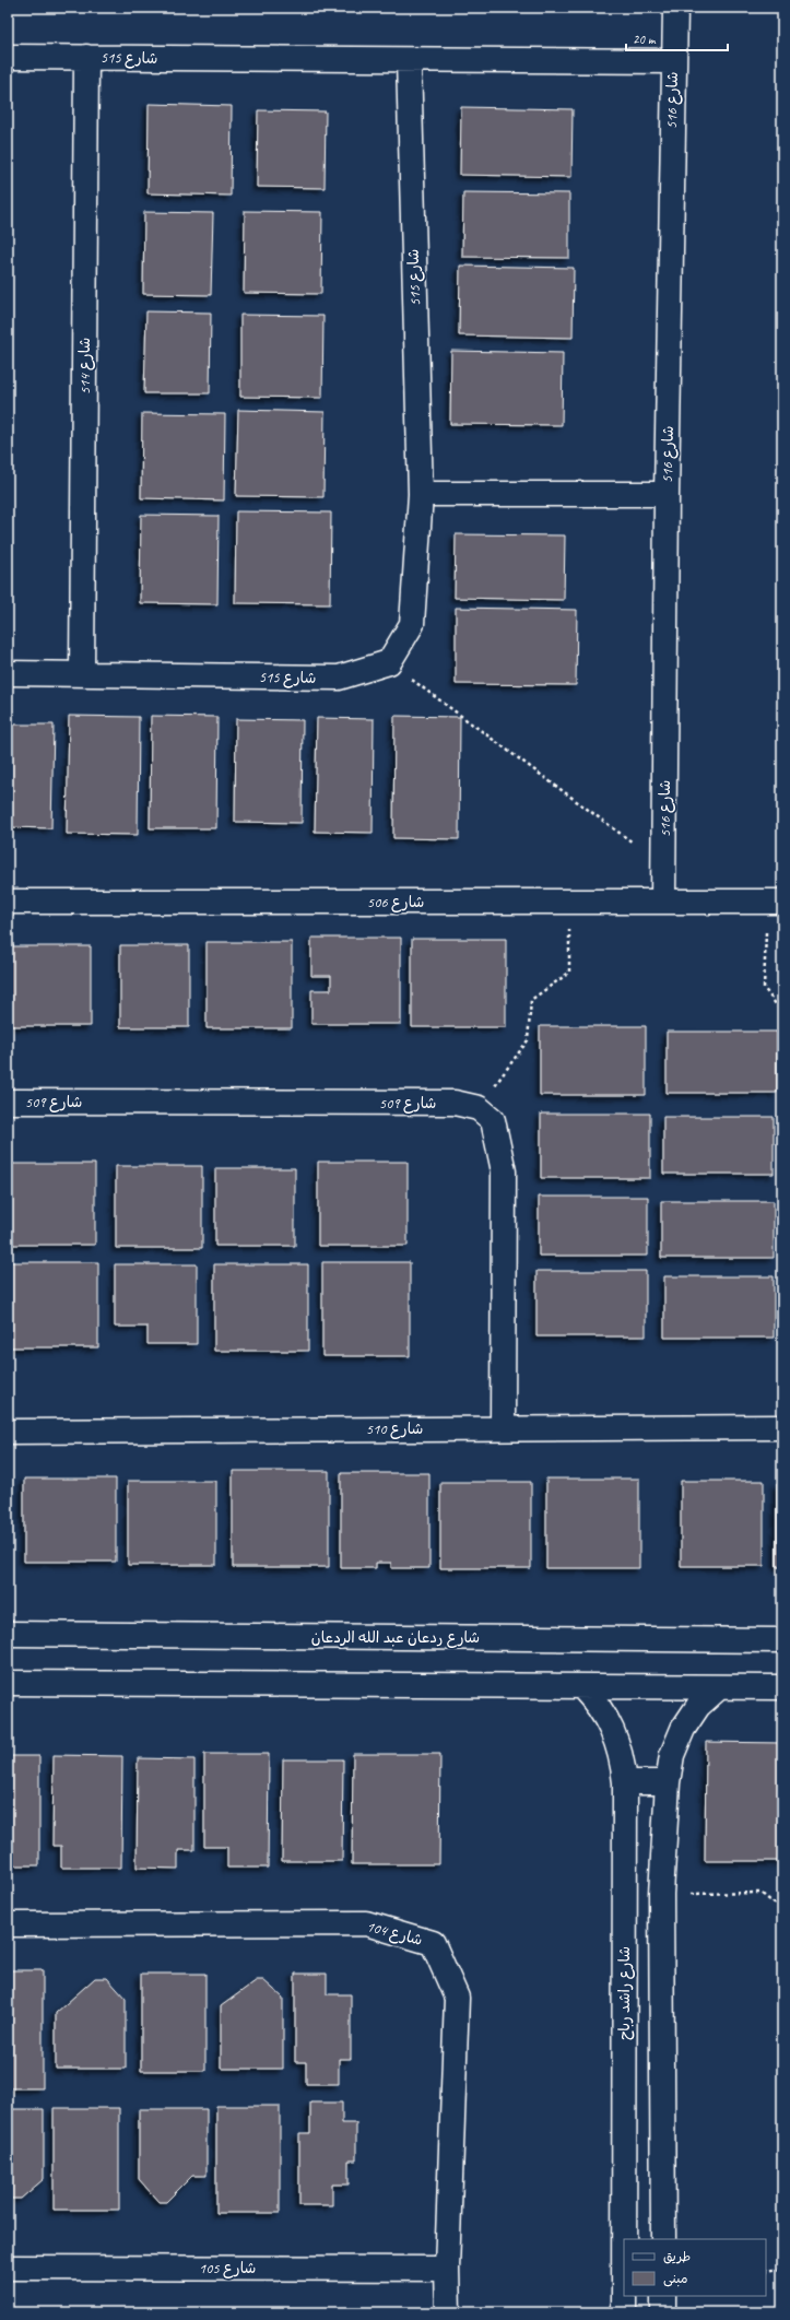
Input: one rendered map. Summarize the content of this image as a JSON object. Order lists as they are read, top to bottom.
{
  "streets": {
    "street": [
      "شارع 515",
      "شارع 516",
      "شارع 514",
      "شارع 506",
      "شارع 509",
      "شارع 510",
      "شارع ردعان عبد الله الردعان",
      "شارع 104",
      "شارع راشد رباح",
      "شارع 105"
    ]
  },
  "crossings": [
    ["شارع 515", "شارع 516"],
    ["شارع 515", "شارع 514"],
    ["شارع 516", "شارع 506"],
    ["شارع 104", "شارع 105"]
  ],
  "legend": ["طريق", "مبنى"],
  "scale_bar": "20 m"
}
